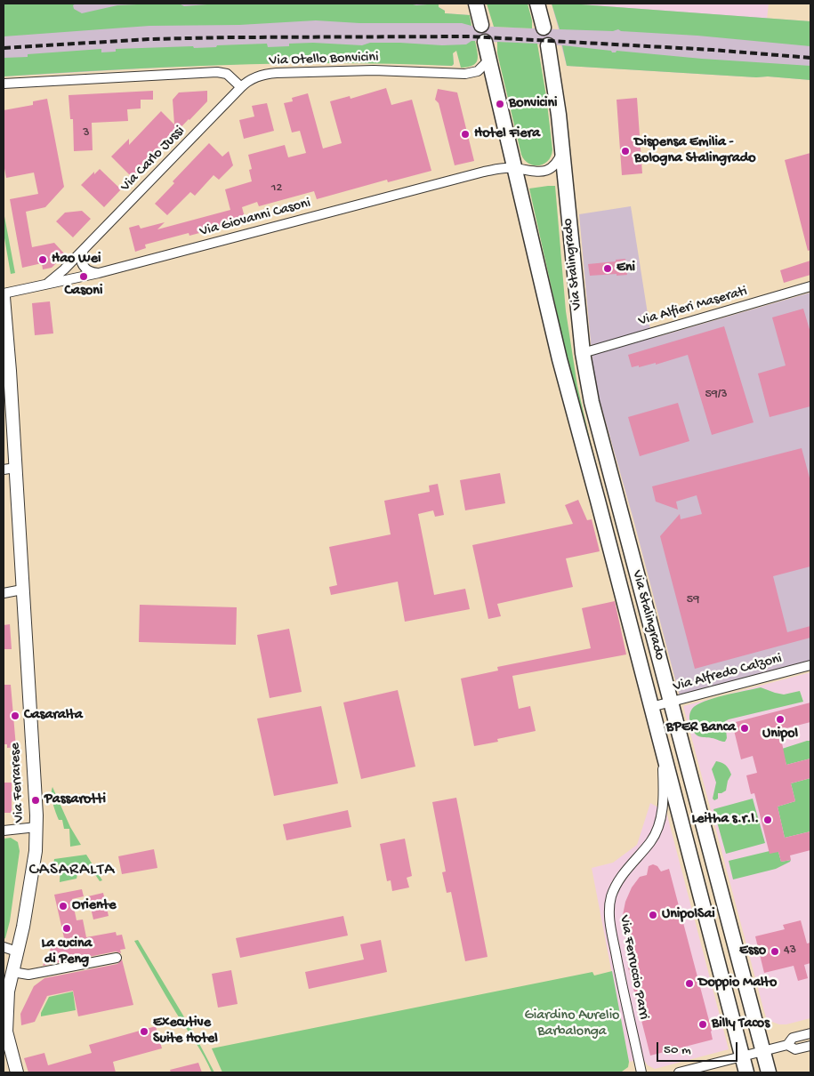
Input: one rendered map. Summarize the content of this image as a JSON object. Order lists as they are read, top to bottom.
{
  "streets": {
    "main road": ["Via Stalingrado", "Via Ferrarese"],
    "street": [
      "Via Otello Bonvicini",
      "Via Carlo Jussi",
      "Via Giovanni Casoni",
      "Via Alfieri Maserati",
      "Via Alfredo Calzoni",
      "Via Ferruccio Parri"
    ]
  },
  "crossings": [
    ["Via Otello Bonvicini", "Via Carlo Jussi"],
    ["Via Otello Bonvicini", "Via Stalingrado"],
    ["Via Carlo Jussi", "Via Giovanni Casoni"],
    ["Via Giovanni Casoni", "Via Stalingrado"],
    ["Via Giovanni Casoni", "Via Ferrarese"],
    ["Via Stalingrado", "Via Alfieri Maserati"],
    ["Via Stalingrado", "Via Alfredo Calzoni"],
    ["Via Stalingrado", "Via Ferruccio Parri"]
  ],
  "districts": ["CASARALTA"],
  "parks": ["Giardino Aurelio Barbalonga"],
  "places": [
    "Bonvicini",
    "Hotel Fiera",
    "Dispensa Emilia - Bologna Stalingrado",
    "Hao Wei",
    "Eni",
    "Casoni",
    "Casaralta",
    "Unipol",
    "BPER Banca",
    "Passarotti",
    "Leitha s.r.l.",
    "Oriente",
    "UnipolSai",
    "La cucina di Peng",
    "Esso",
    "Doppio Malto",
    "Billy Tacos",
    "Executive Suite Hotel"
  ],
  "house_numbers": [
    "3",
    "12",
    "59/3",
    "59",
    "43"
  ],
  "scale_bar": "50 m"
}
